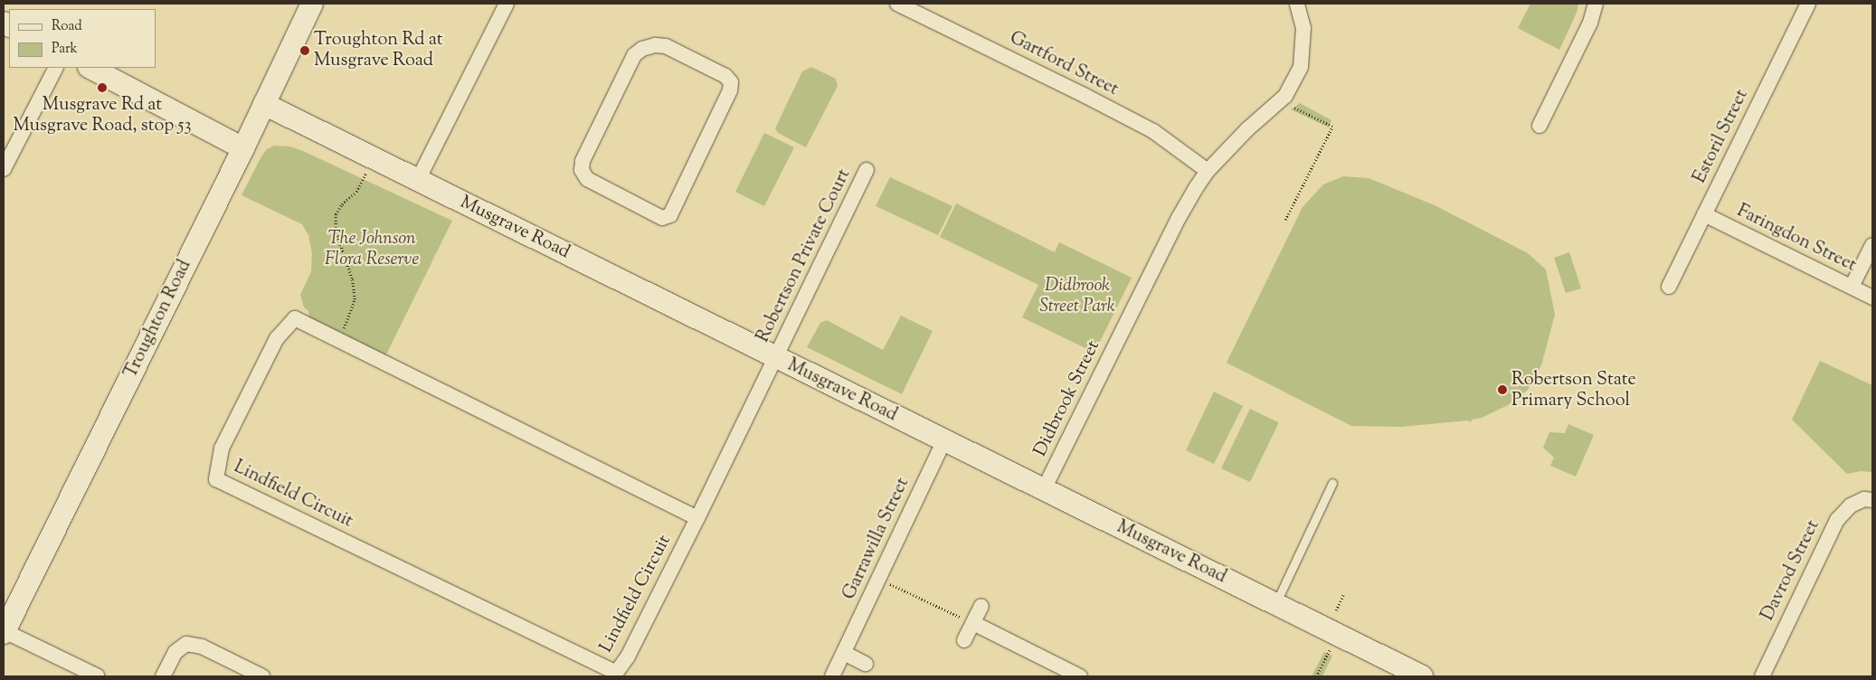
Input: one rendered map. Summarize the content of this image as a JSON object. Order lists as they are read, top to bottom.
{
  "streets": {
    "street": [
      "Gartford Street",
      "Estoril Street",
      "Musgrave Road",
      "Faringdon Street",
      "Robertson Private Court",
      "Troughton Road",
      "Didbrook Street",
      "Lindfield Circuit",
      "Garrawilla Street",
      "Davrod Street"
    ]
  },
  "crossings": [
    ["Gartford Street", "Didbrook Street"],
    ["Estoril Street", "Faringdon Street"],
    ["Musgrave Road", "Robertson Private Court"],
    ["Musgrave Road", "Troughton Road"],
    ["Musgrave Road", "Didbrook Street"],
    ["Musgrave Road", "Lindfield Circuit"],
    ["Musgrave Road", "Garrawilla Street"],
    ["Robertson Private Court", "Lindfield Circuit"]
  ],
  "parks": ["The Johnson Flora Reserve", "Didbrook Street Park"],
  "places": ["Troughton Rd at Musgrave Road", "Musgrave Rd at Musgrave Road, stop 53", "Robertson State Primary School"],
  "legend": ["Road", "Park"]
}
